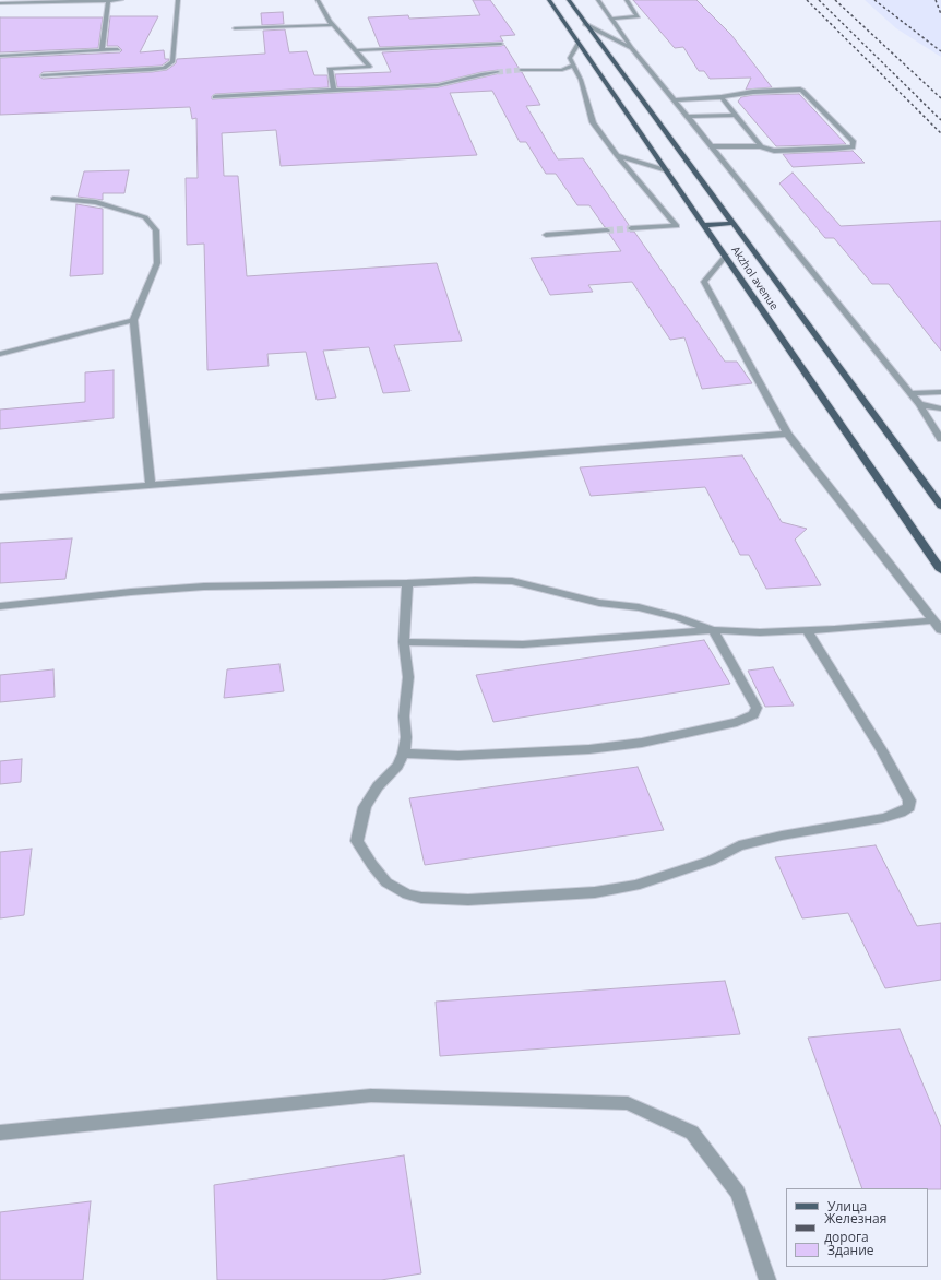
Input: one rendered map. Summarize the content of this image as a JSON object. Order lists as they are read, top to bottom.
{
  "streets": {
    "main road": ["Akzhol avenue"]
  },
  "legend": ["Улица", "Железная дорога", "Здание"]
}
